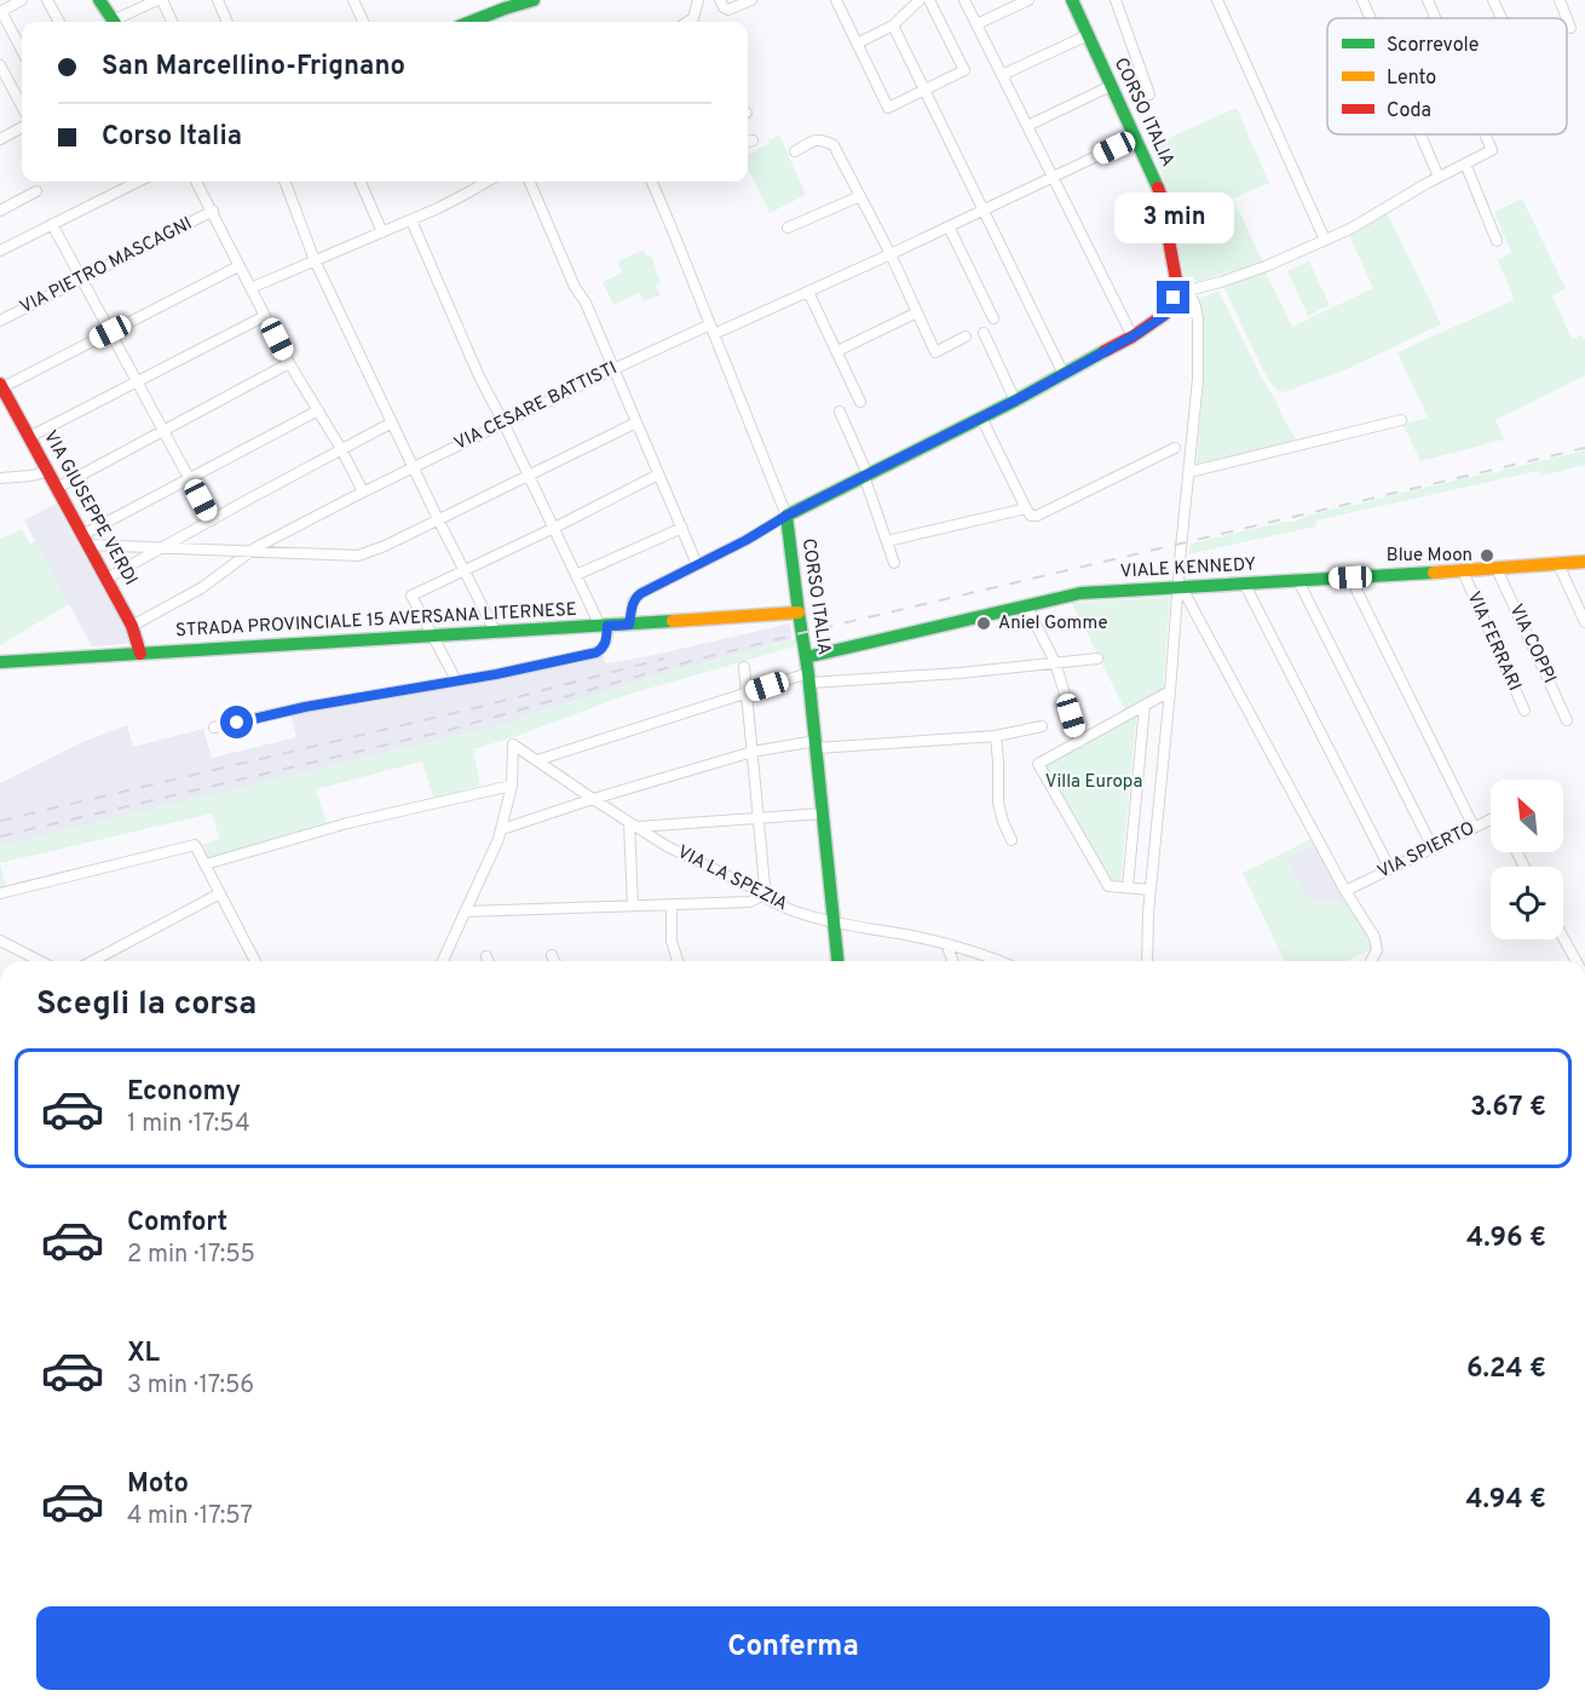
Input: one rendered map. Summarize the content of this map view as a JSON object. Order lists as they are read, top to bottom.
{
  "streets": {
    "main road": [
      "CORSO ITALIA",
      "VIA GIUSEPPE VERDI",
      "VIALE KENNEDY",
      "STRADA PROVINCIALE 15 AVERSANA LITERNESE"
    ],
    "street": [
      "VIA PIETRO MASCAGNI",
      "VIA CESARE BATTISTI",
      "VIA FERRARI",
      "VIA COPPI",
      "VIA SPIERTO",
      "VIA LA SPEZIA"
    ]
  },
  "crossings": [
    ["CORSO ITALIA", "VIALE KENNEDY"],
    ["CORSO ITALIA", "STRADA PROVINCIALE 15 AVERSANA LITERNESE"],
    ["CORSO ITALIA", "VIA LA SPEZIA"],
    ["VIA CESARE BATTISTI", "VIA GIUSEPPE VERDI"],
    ["VIA GIUSEPPE VERDI", "STRADA PROVINCIALE 15 AVERSANA LITERNESE"],
    ["VIALE KENNEDY", "VIA FERRARI"],
    ["VIALE KENNEDY", "VIA COPPI"]
  ],
  "parks": ["Villa Europa"],
  "places": ["Blue Moon", "Aniel Gomme"],
  "legend": ["Scorrevole", "Lento", "Coda"],
  "north": "top left",
  "page": {
    "banner": ["San Marcellino-Frignano", "Corso Italia"],
    "bubble": "3 min",
    "heading": "Scegli la corsa",
    "list": [
      {
        "name": "Economy",
        "note": "1 min · 17:54",
        "value": "3.67 €"
      },
      {
        "name": "Comfort",
        "note": "2 min · 17:55",
        "value": "4.96 €"
      },
      {
        "name": "XL",
        "note": "3 min · 17:56",
        "value": "6.24 €"
      },
      {
        "name": "Moto",
        "note": "4 min · 17:57",
        "value": "4.94 €"
      }
    ],
    "buttons": "Conferma"
  }
}
